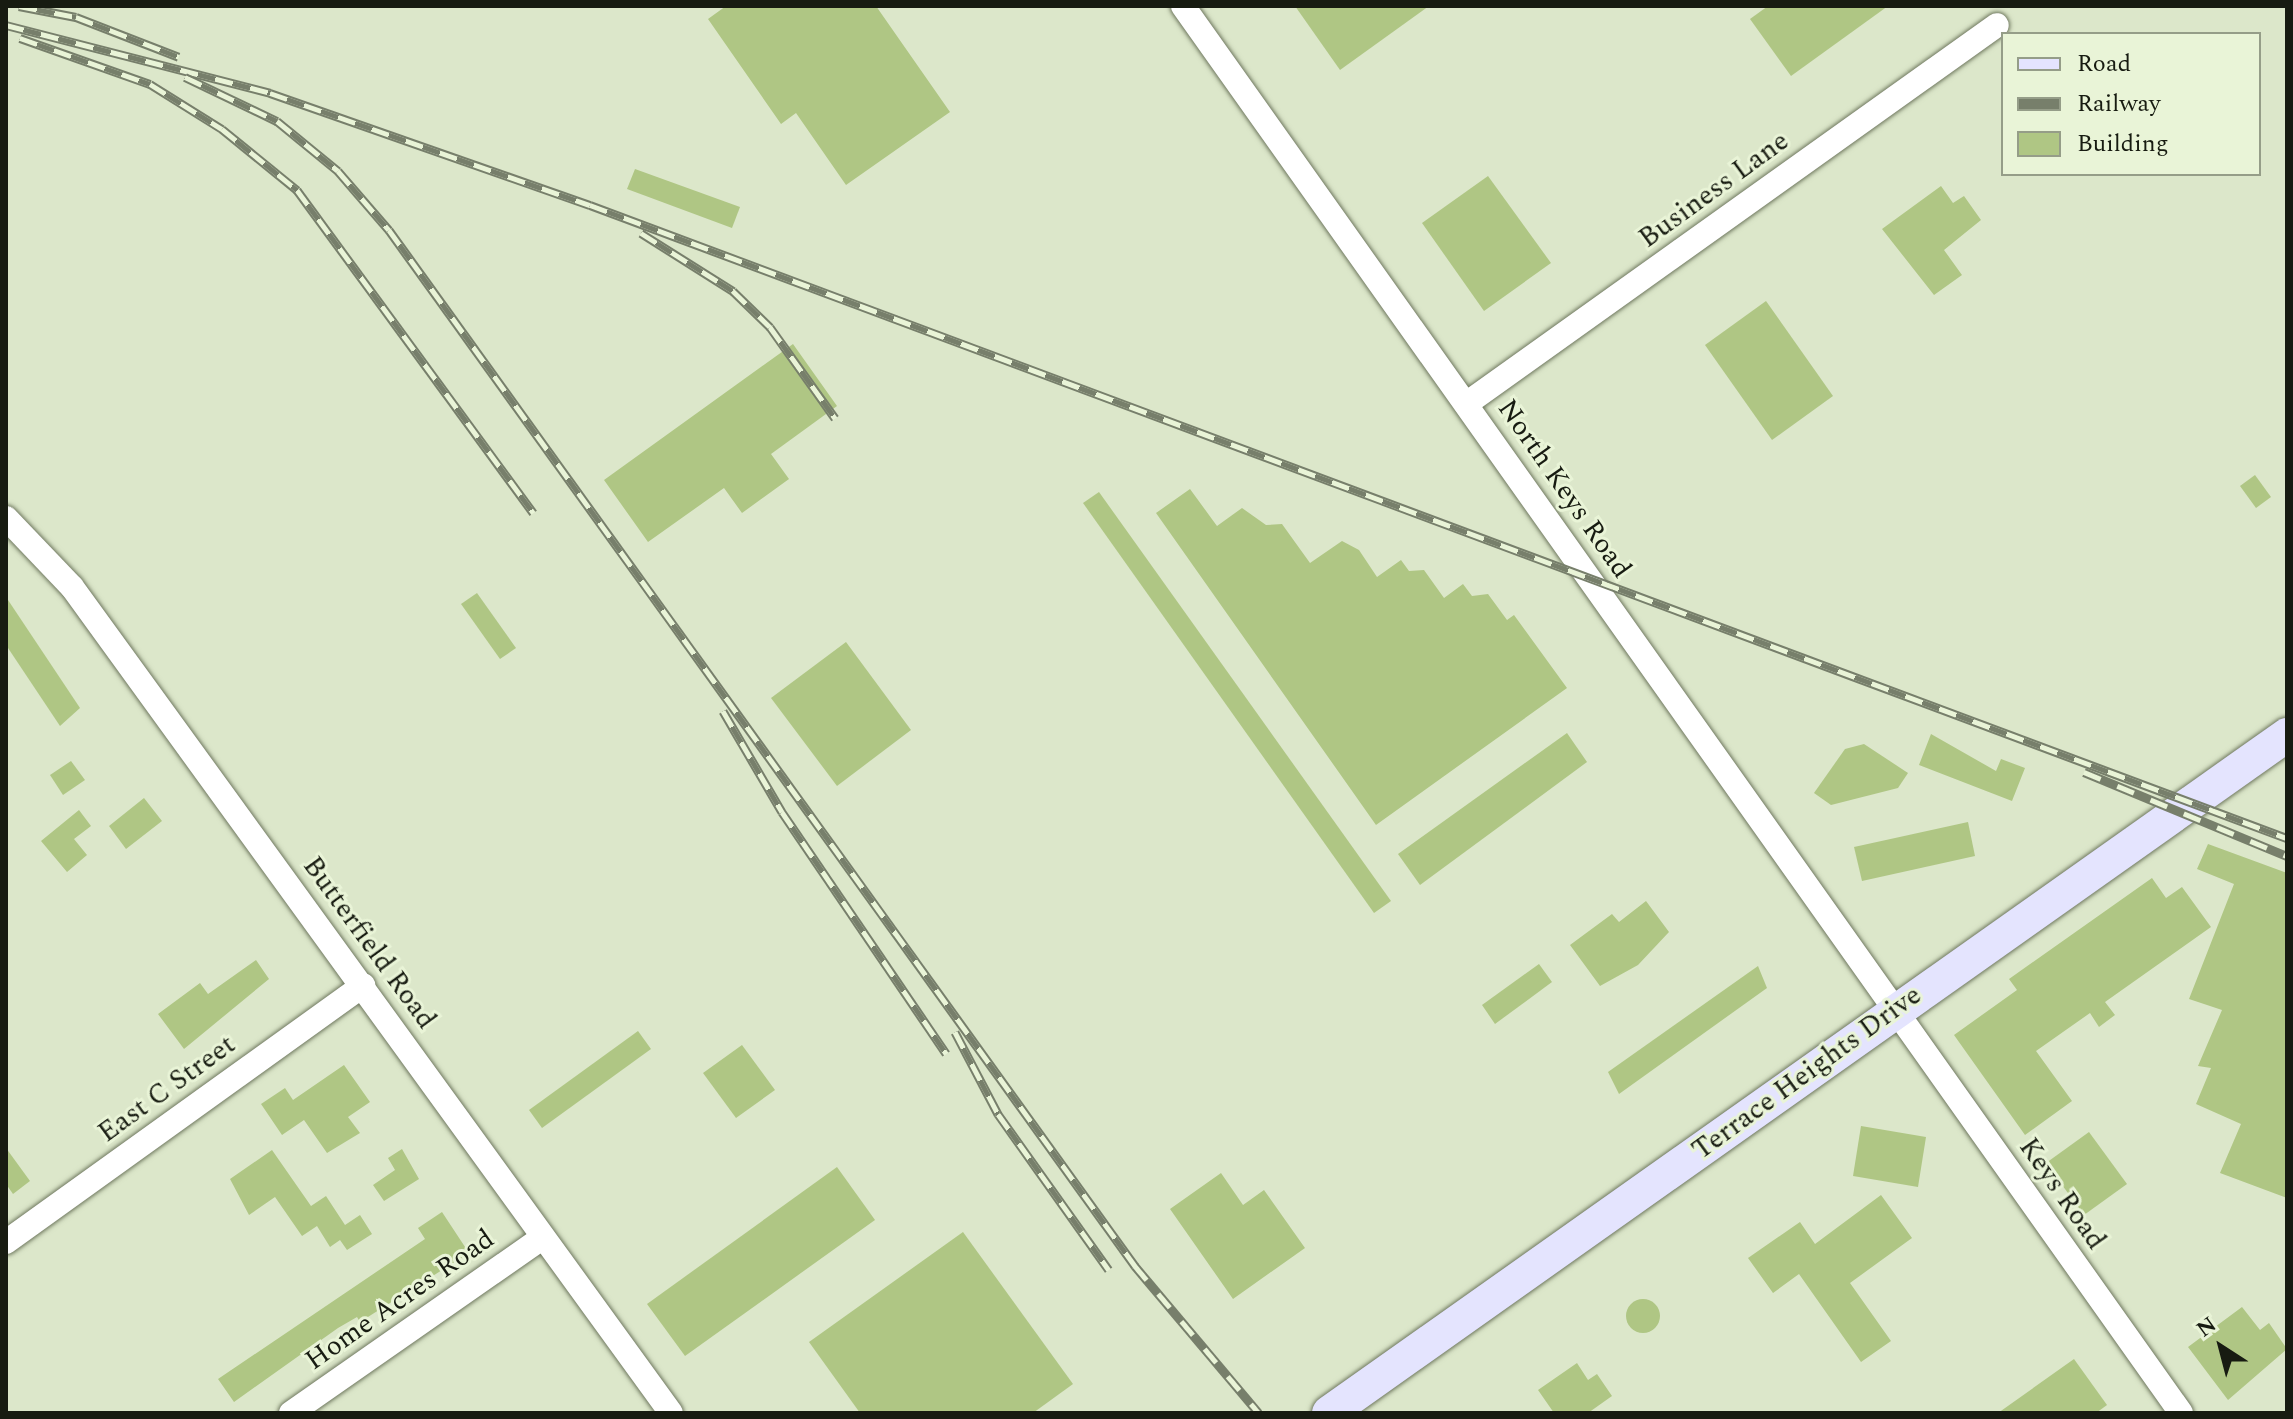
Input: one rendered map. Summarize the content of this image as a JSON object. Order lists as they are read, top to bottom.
{
  "streets": {
    "main road": ["Terrace Heights Drive"],
    "street": [
      "Business Lane",
      "North Keys Road",
      "Butterfield Road",
      "East C Street",
      "Keys Road",
      "Home Acres Road"
    ]
  },
  "crossings": [
    ["Business Lane", "North Keys Road"],
    ["North Keys Road", "Terrace Heights Drive"],
    ["North Keys Road", "Keys Road"],
    ["Butterfield Road", "East C Street"],
    ["Butterfield Road", "Home Acres Road"],
    ["Terrace Heights Drive", "Keys Road"]
  ],
  "legend": ["Road", "Railway", "Building"],
  "north": "top left"
}
